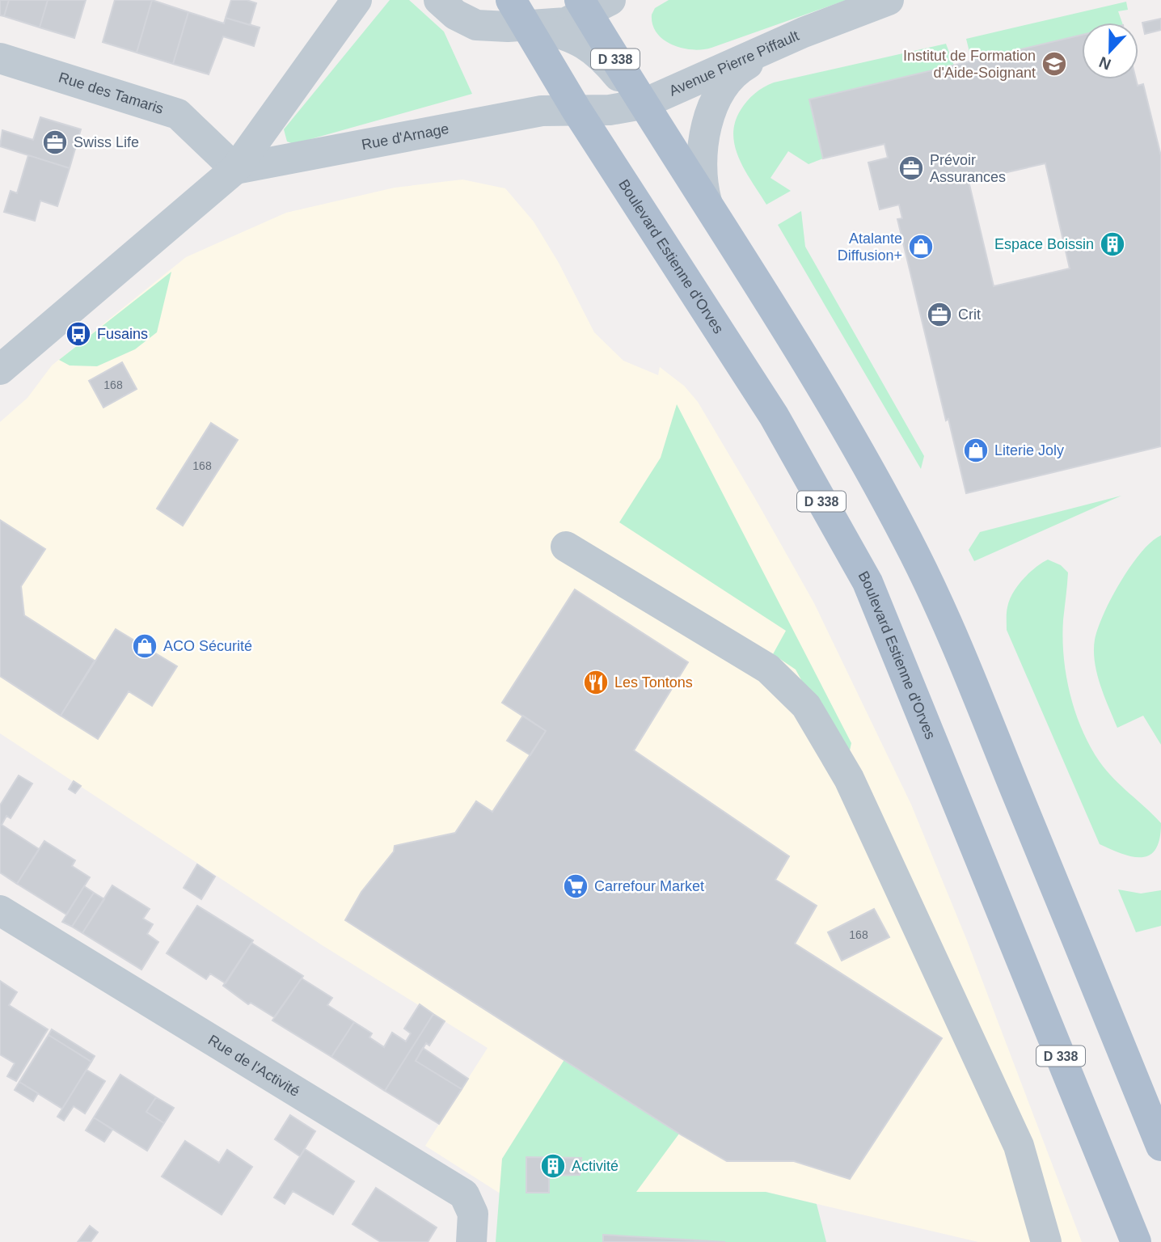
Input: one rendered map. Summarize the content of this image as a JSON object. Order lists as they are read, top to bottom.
{
  "streets": {
    "main road": ["D 338", "Boulevard Estienne d'Orves"],
    "street": [
      "Avenue Pierre Piffault",
      "Rue des Tamaris",
      "Rue d'Arnage",
      "Rue de l'Activité"
    ]
  },
  "crossings": [
    ["D 338", "Avenue Pierre Piffault"],
    ["D 338", "Boulevard Estienne d'Orves"],
    ["Avenue Pierre Piffault", "Rue d'Arnage"],
    ["Avenue Pierre Piffault", "Boulevard Estienne d'Orves"],
    ["Rue des Tamaris", "Rue d'Arnage"],
    ["Rue d'Arnage", "Boulevard Estienne d'Orves"]
  ],
  "places": {
    "school or university": ["Institut de Formation d'Aide-Soignant"],
    "office": ["Swiss Life", "Prévoir Assurances", "Crit"],
    "building": ["Espace Boissin", "Activité"],
    "shop": ["Atalante Diffusion+", "Literie Joly", "ACO Sécurité"],
    "bus stop": ["Fusains"],
    "restaurant": ["Les Tontons"],
    "supermarket": ["Carrefour Market"]
  },
  "house_numbers": ["168", "168", "168"],
  "north": "bottom"
}
